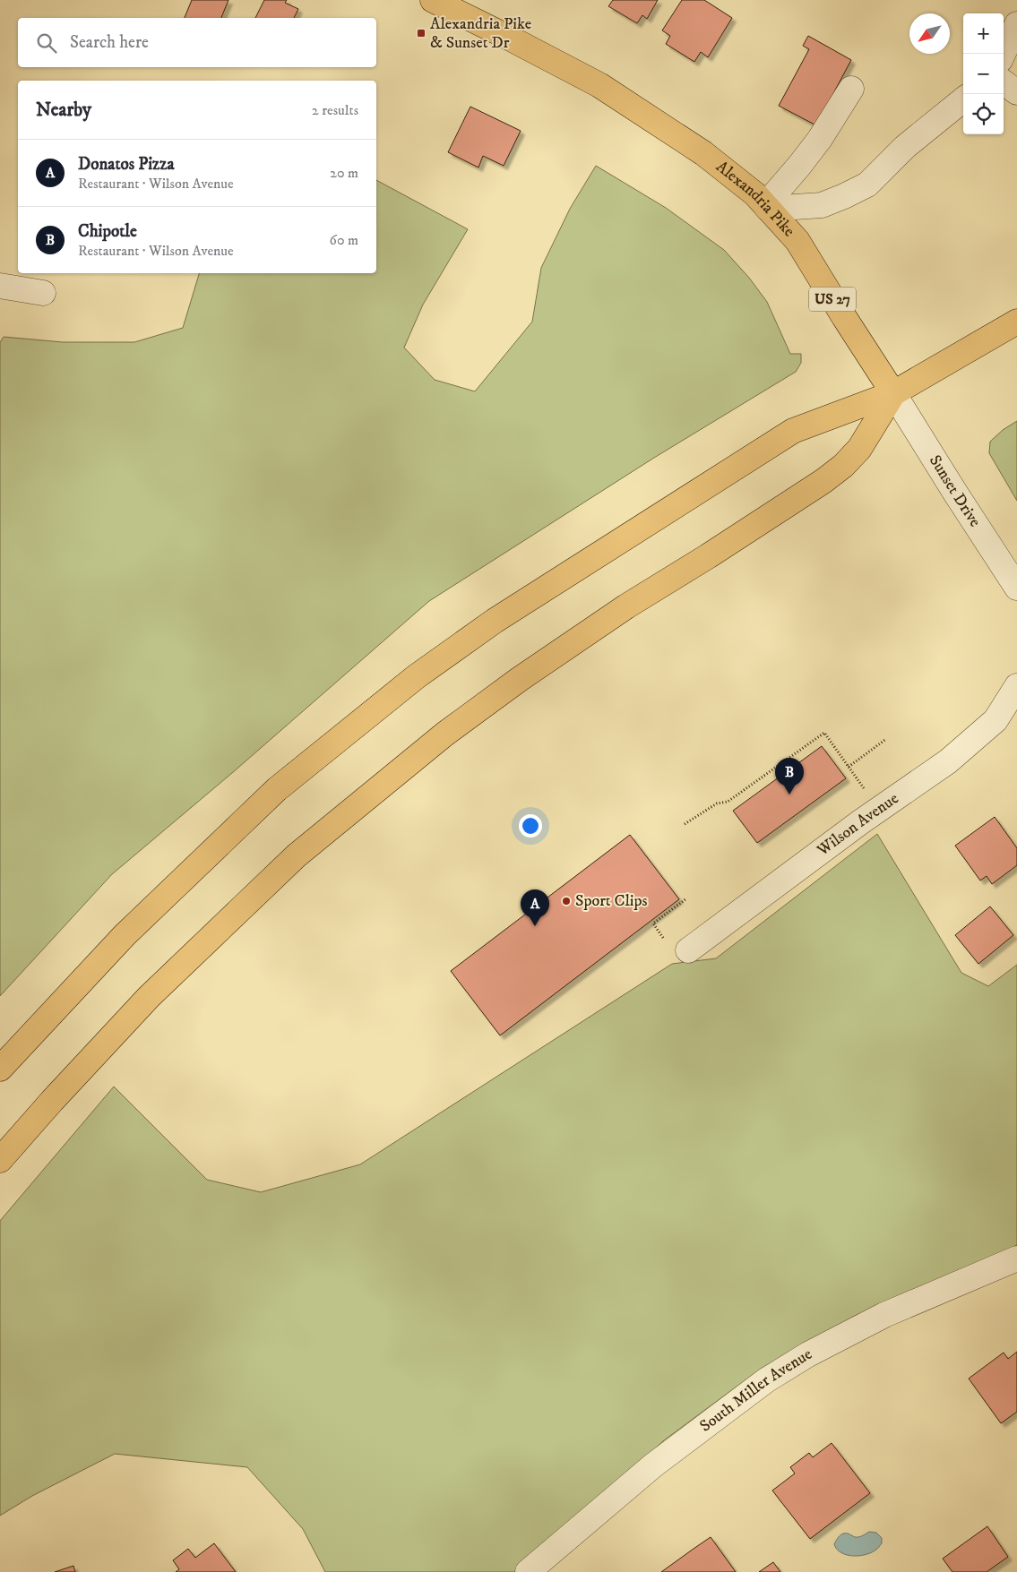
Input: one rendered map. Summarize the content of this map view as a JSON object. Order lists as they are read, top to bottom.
{
  "streets": {
    "main road": ["Alexandria Pike", "US 27"],
    "street": ["Sunset Drive", "Wilson Avenue", "South Miller Avenue"]
  },
  "crossings": [
    ["Alexandria Pike", "Sunset Drive"]
  ],
  "places": {
    "transit": ["Alexandria Pike & Sunset Dr"],
    "other": ["Sport Clips"]
  },
  "north": "bottom left",
  "page": {
    "map_buttons": ["+", "−"],
    "search": "Search here",
    "heading": ["Nearby", "2 results"],
    "list": [
      {
        "mark": "A",
        "name": "Donatos Pizza",
        "note": "Restaurant · Wilson Avenue",
        "value": "20 m"
      },
      {
        "mark": "B",
        "name": "Chipotle",
        "note": "Restaurant · Wilson Avenue",
        "value": "60 m"
      }
    ],
    "pins": ["B", "A"]
  }
}
